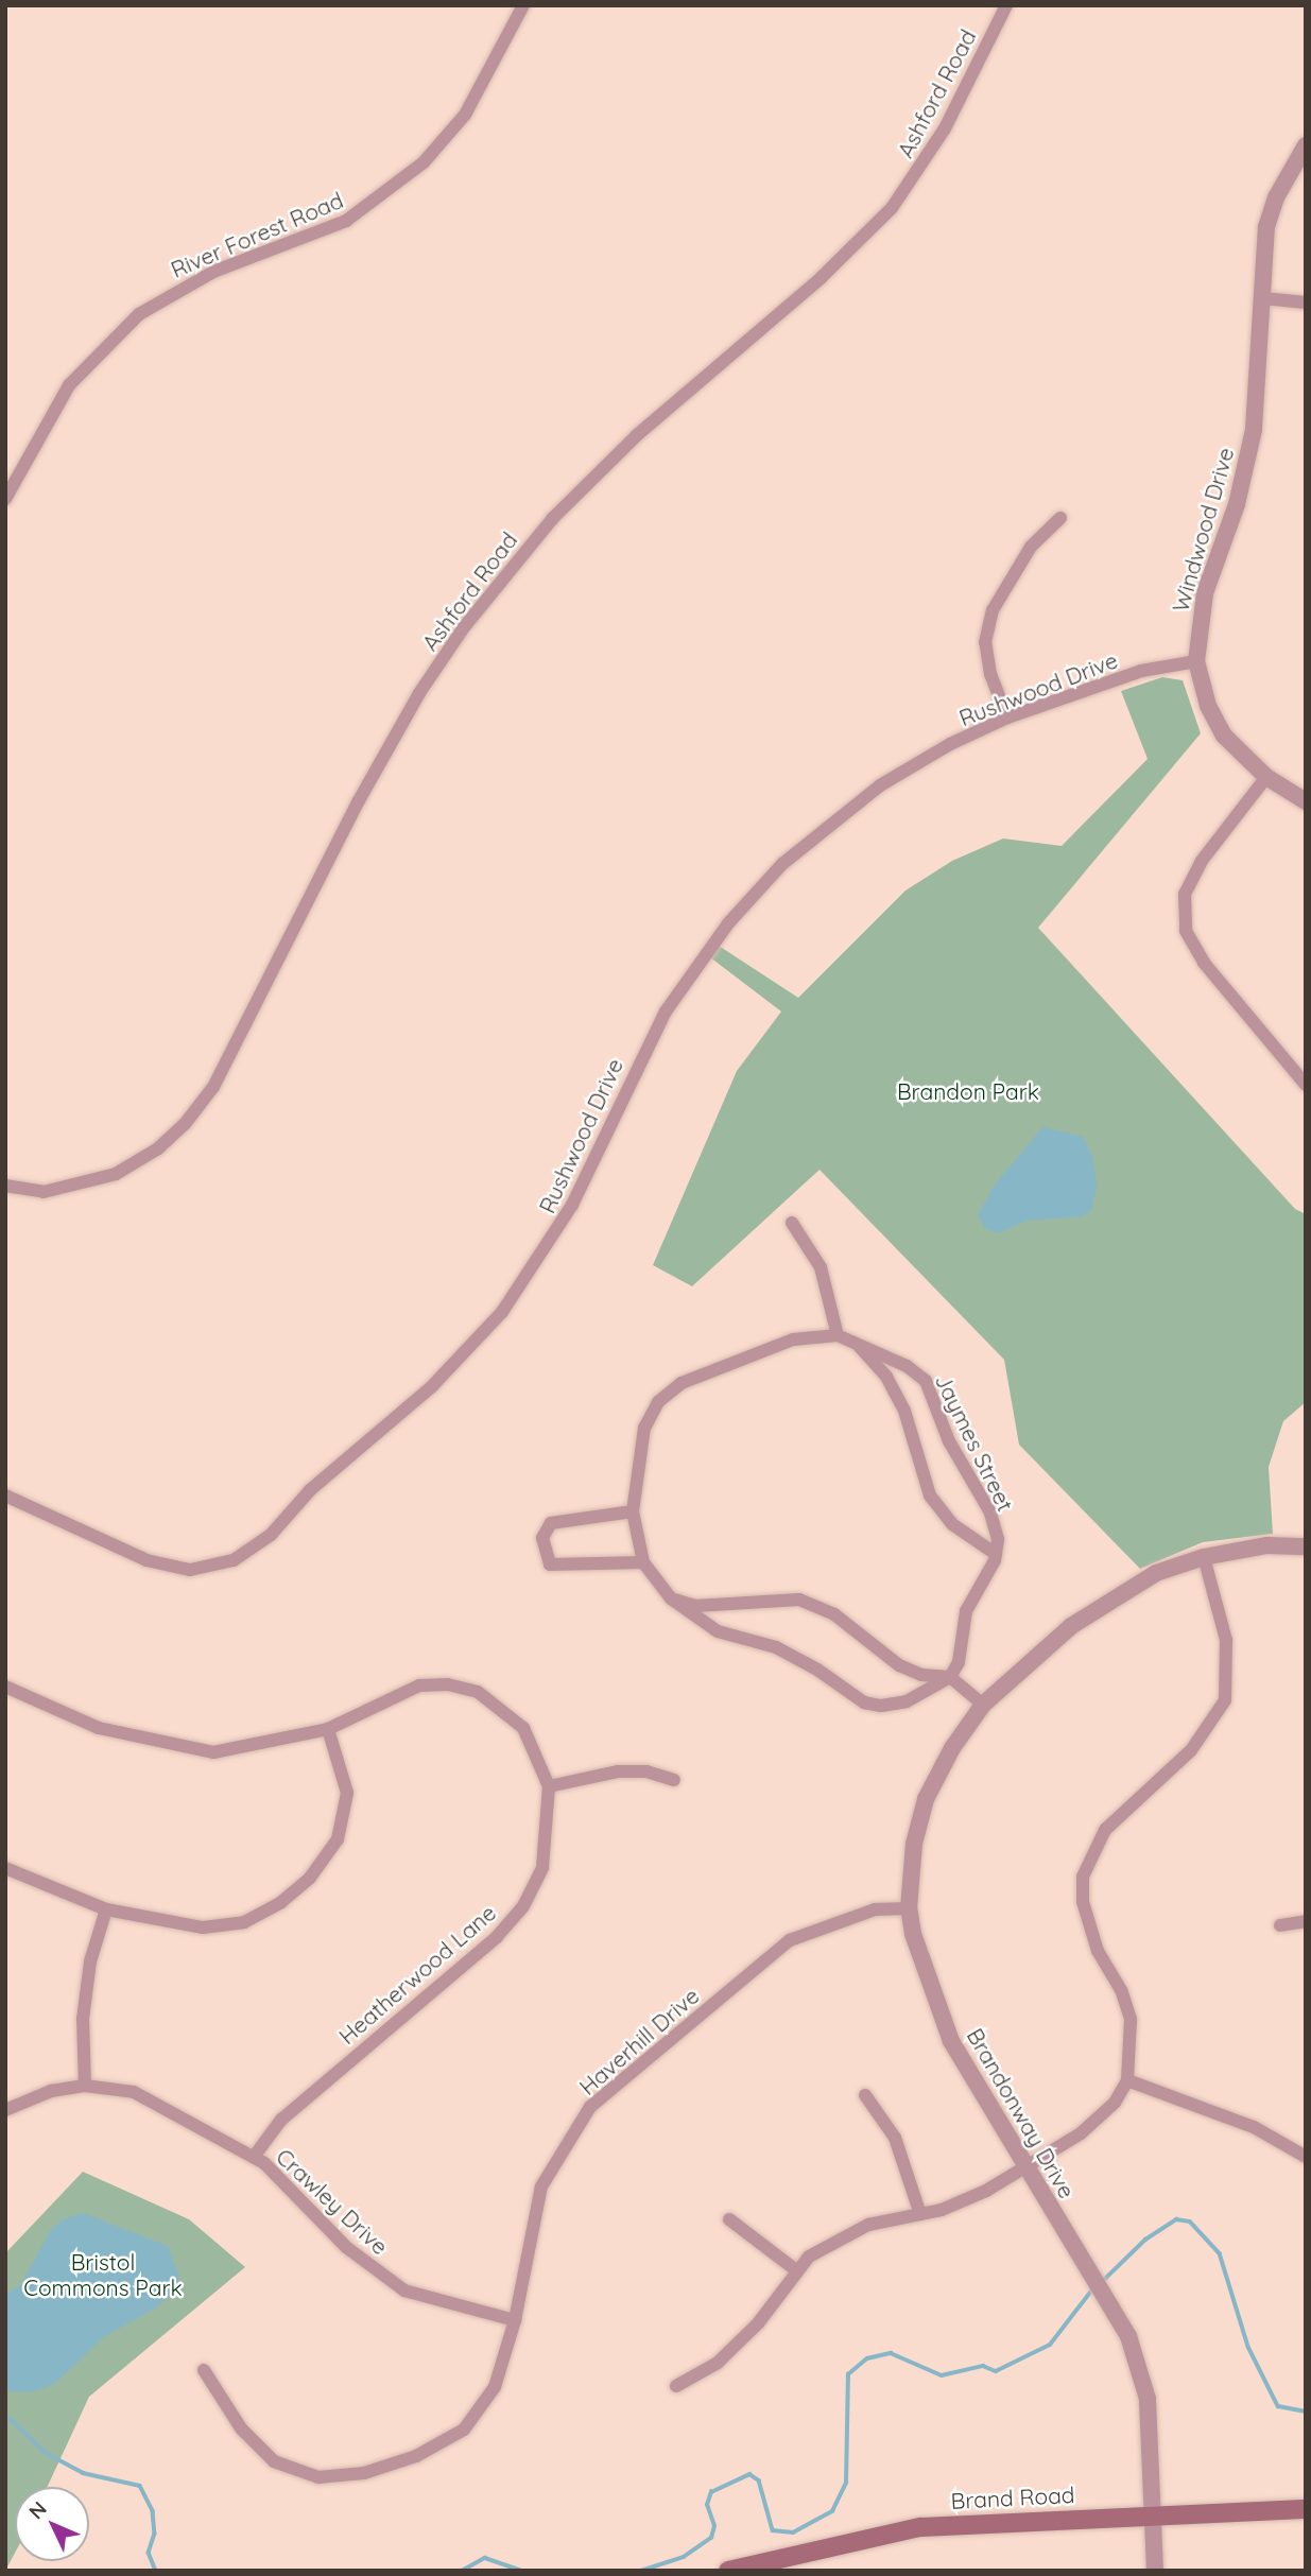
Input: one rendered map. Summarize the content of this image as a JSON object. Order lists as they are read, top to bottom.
{
  "streets": {
    "main road": ["Brand Road"],
    "street": [
      "Ashford Road",
      "River Forest Road",
      "Windwood Drive",
      "Rushwood Drive",
      "Jaymes Street",
      "Heatherwood Lane",
      "Haverhill Drive",
      "Brandonway Drive",
      "Crawley Drive"
    ]
  },
  "crossings": [
    ["Windwood Drive", "Rushwood Drive"],
    ["Heatherwood Lane", "Crawley Drive"],
    ["Haverhill Drive", "Brandonway Drive"],
    ["Haverhill Drive", "Crawley Drive"],
    ["Brandonway Drive", "Brand Road"]
  ],
  "parks": ["Brandon Park", "Bristol Commons Park"],
  "north": "top left"
}
